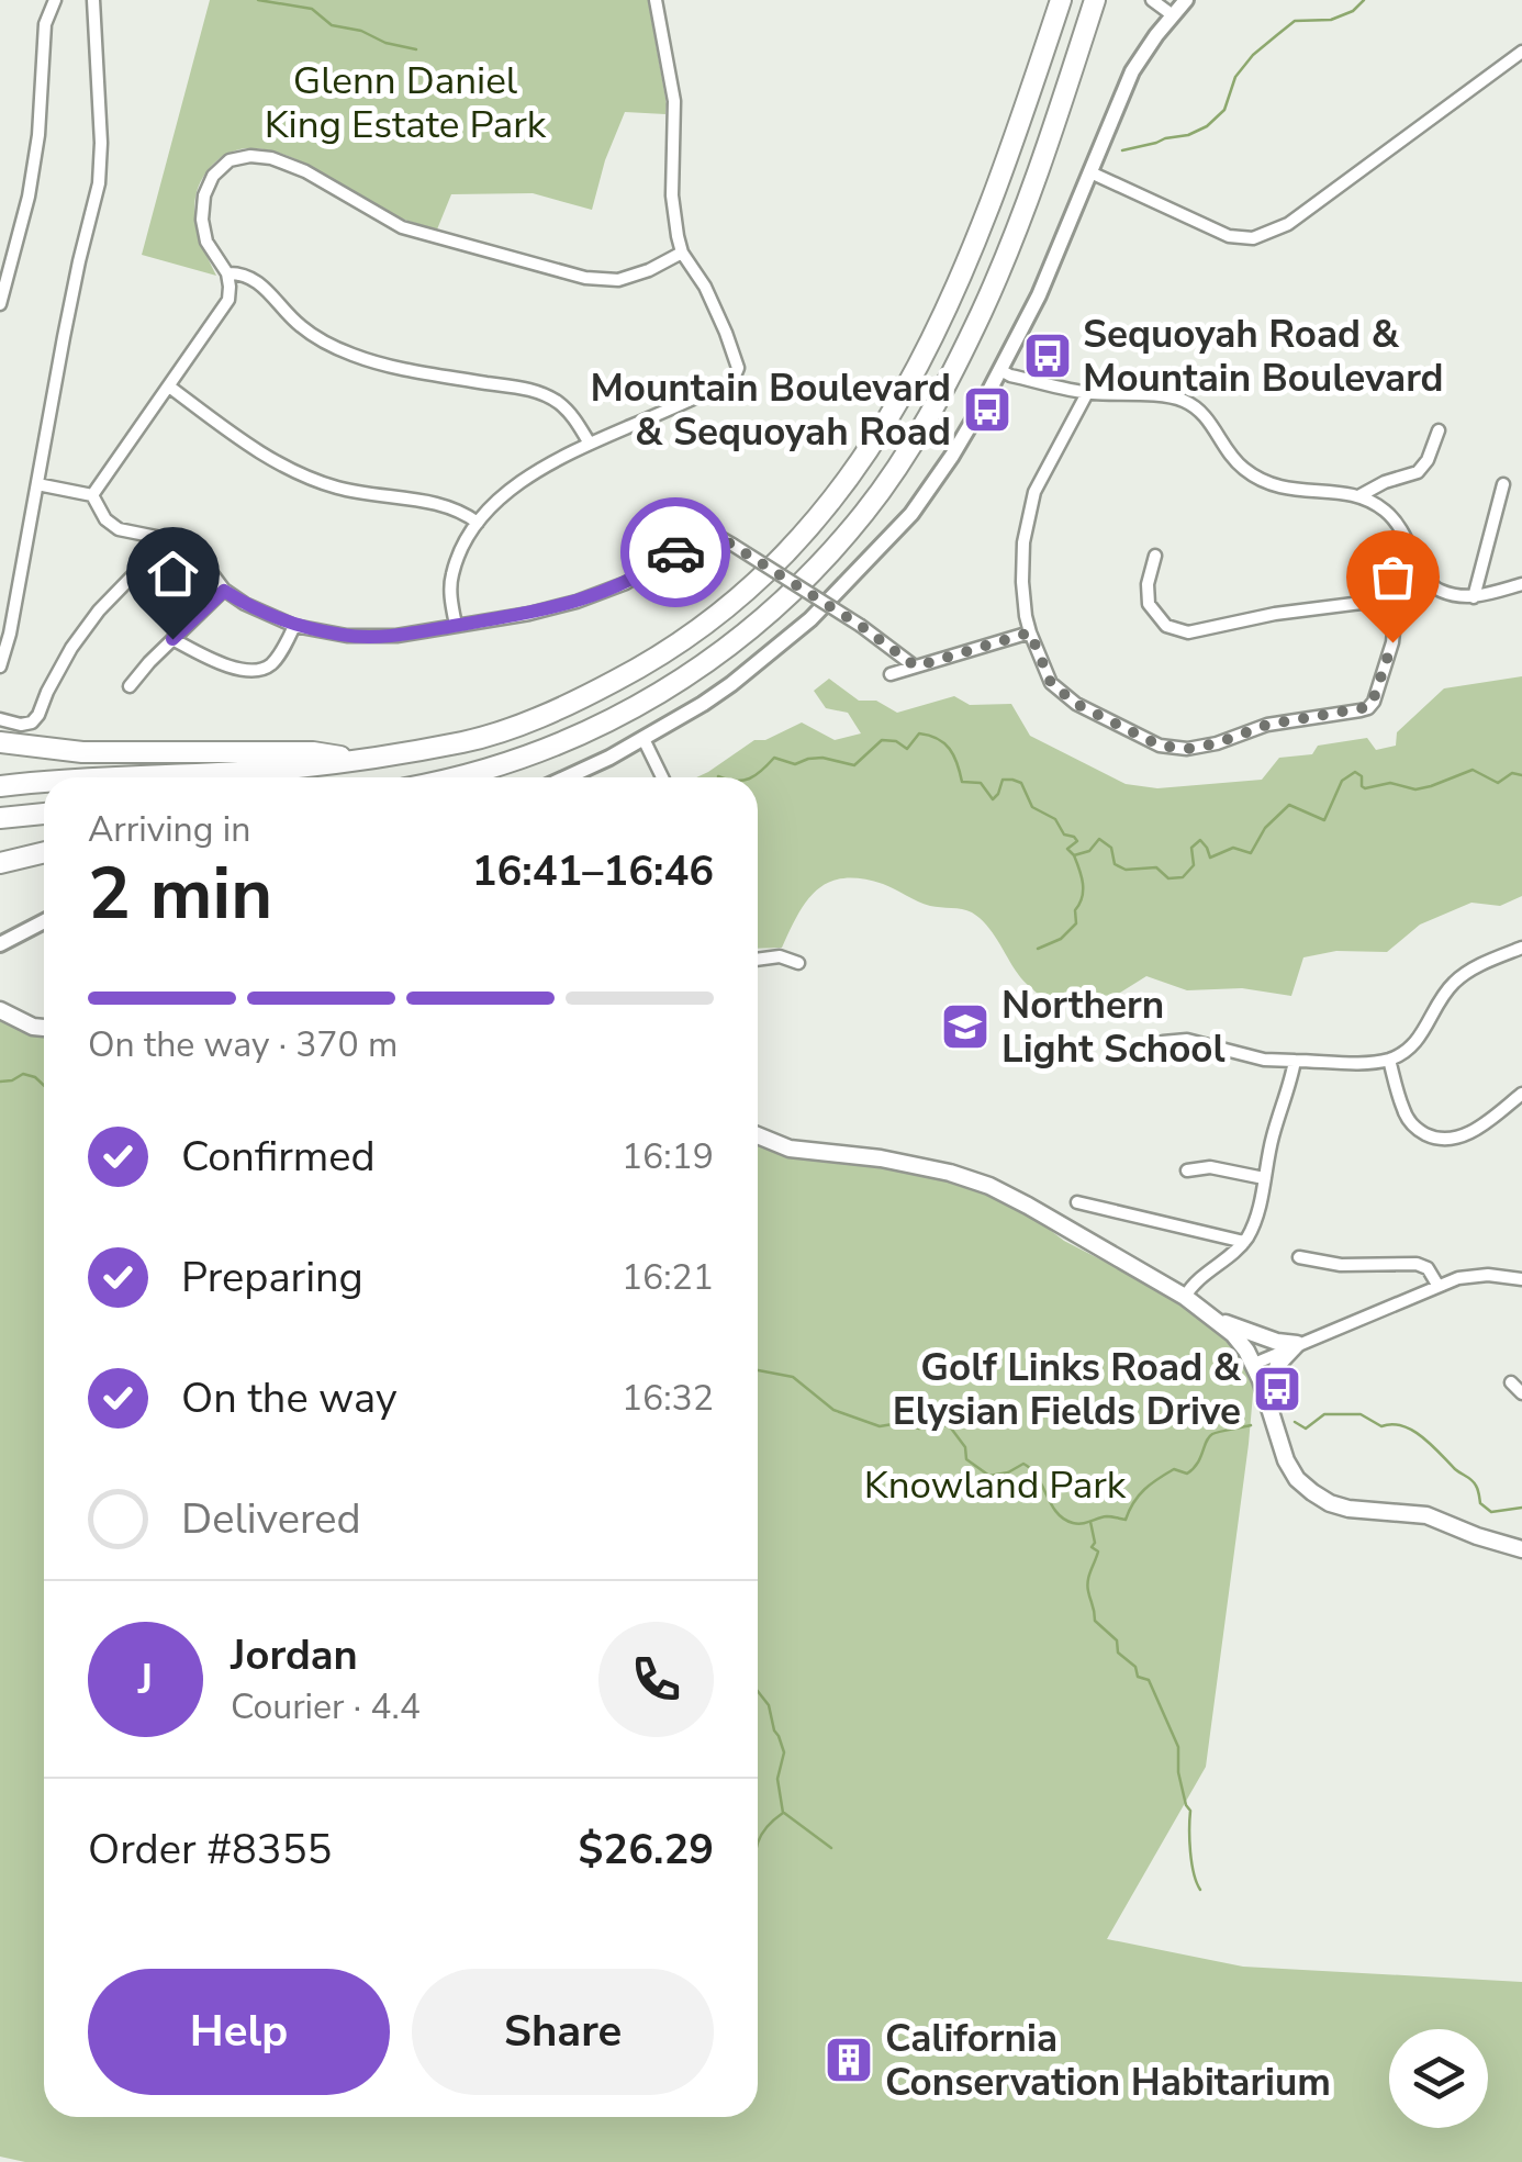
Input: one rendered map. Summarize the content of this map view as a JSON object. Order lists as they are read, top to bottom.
{
  "parks": ["Glenn Daniel King Estate Park", "Knowland Park"],
  "places": {
    "bus stop": ["Sequoyah Road & Mountain Boulevard", "Mountain Boulevard & Sequoyah Road", "Golf Links Road & Elysian Fields Drive"],
    "school or university": ["Northern Light School"],
    "building": ["California Conservation Habitarium"]
  },
  "page": {
    "heading": ["2 min", "Arriving in", "16:41–16:46"],
    "panel": [
      "Jordan",
      "Courier · 4.4",
      "Order #8355",
      "$26.29"
    ],
    "bar": "On the way · 370 m",
    "list": [
      ["Confirmed", "16:19"],
      ["Preparing", "16:21"],
      ["On the way", "16:32"],
      "Delivered"
    ],
    "round": "J",
    "buttons": ["Help", "Share"]
  }
}
